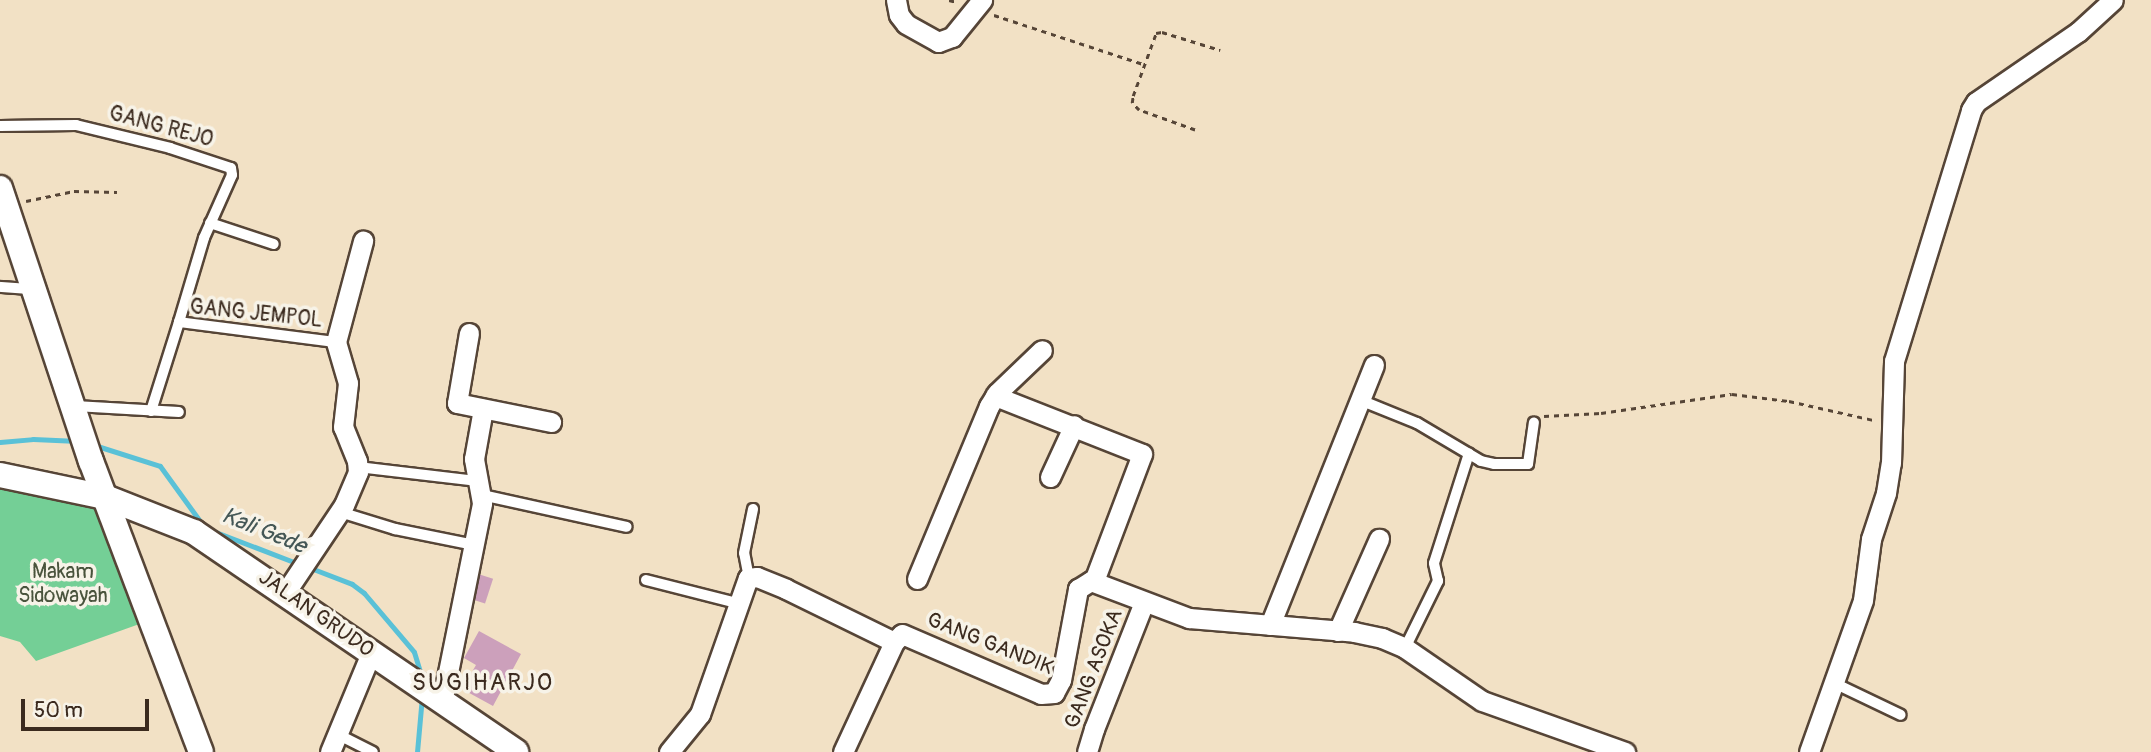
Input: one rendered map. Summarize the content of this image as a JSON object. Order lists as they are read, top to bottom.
{
  "streets": {
    "street": ["JALAN GRUDO", "GANG GANDIK", "GANG ASOKA"],
    "lane": ["GANG REJO", "GANG JEMPOL"]
  },
  "crossings": [
    ["GANG REJO", "GANG JEMPOL"]
  ],
  "districts": ["SUGIHARJO"],
  "water": ["Kali Gede"],
  "parks": ["Makam Sidowayah"],
  "scale_bar": "50 m"
}
